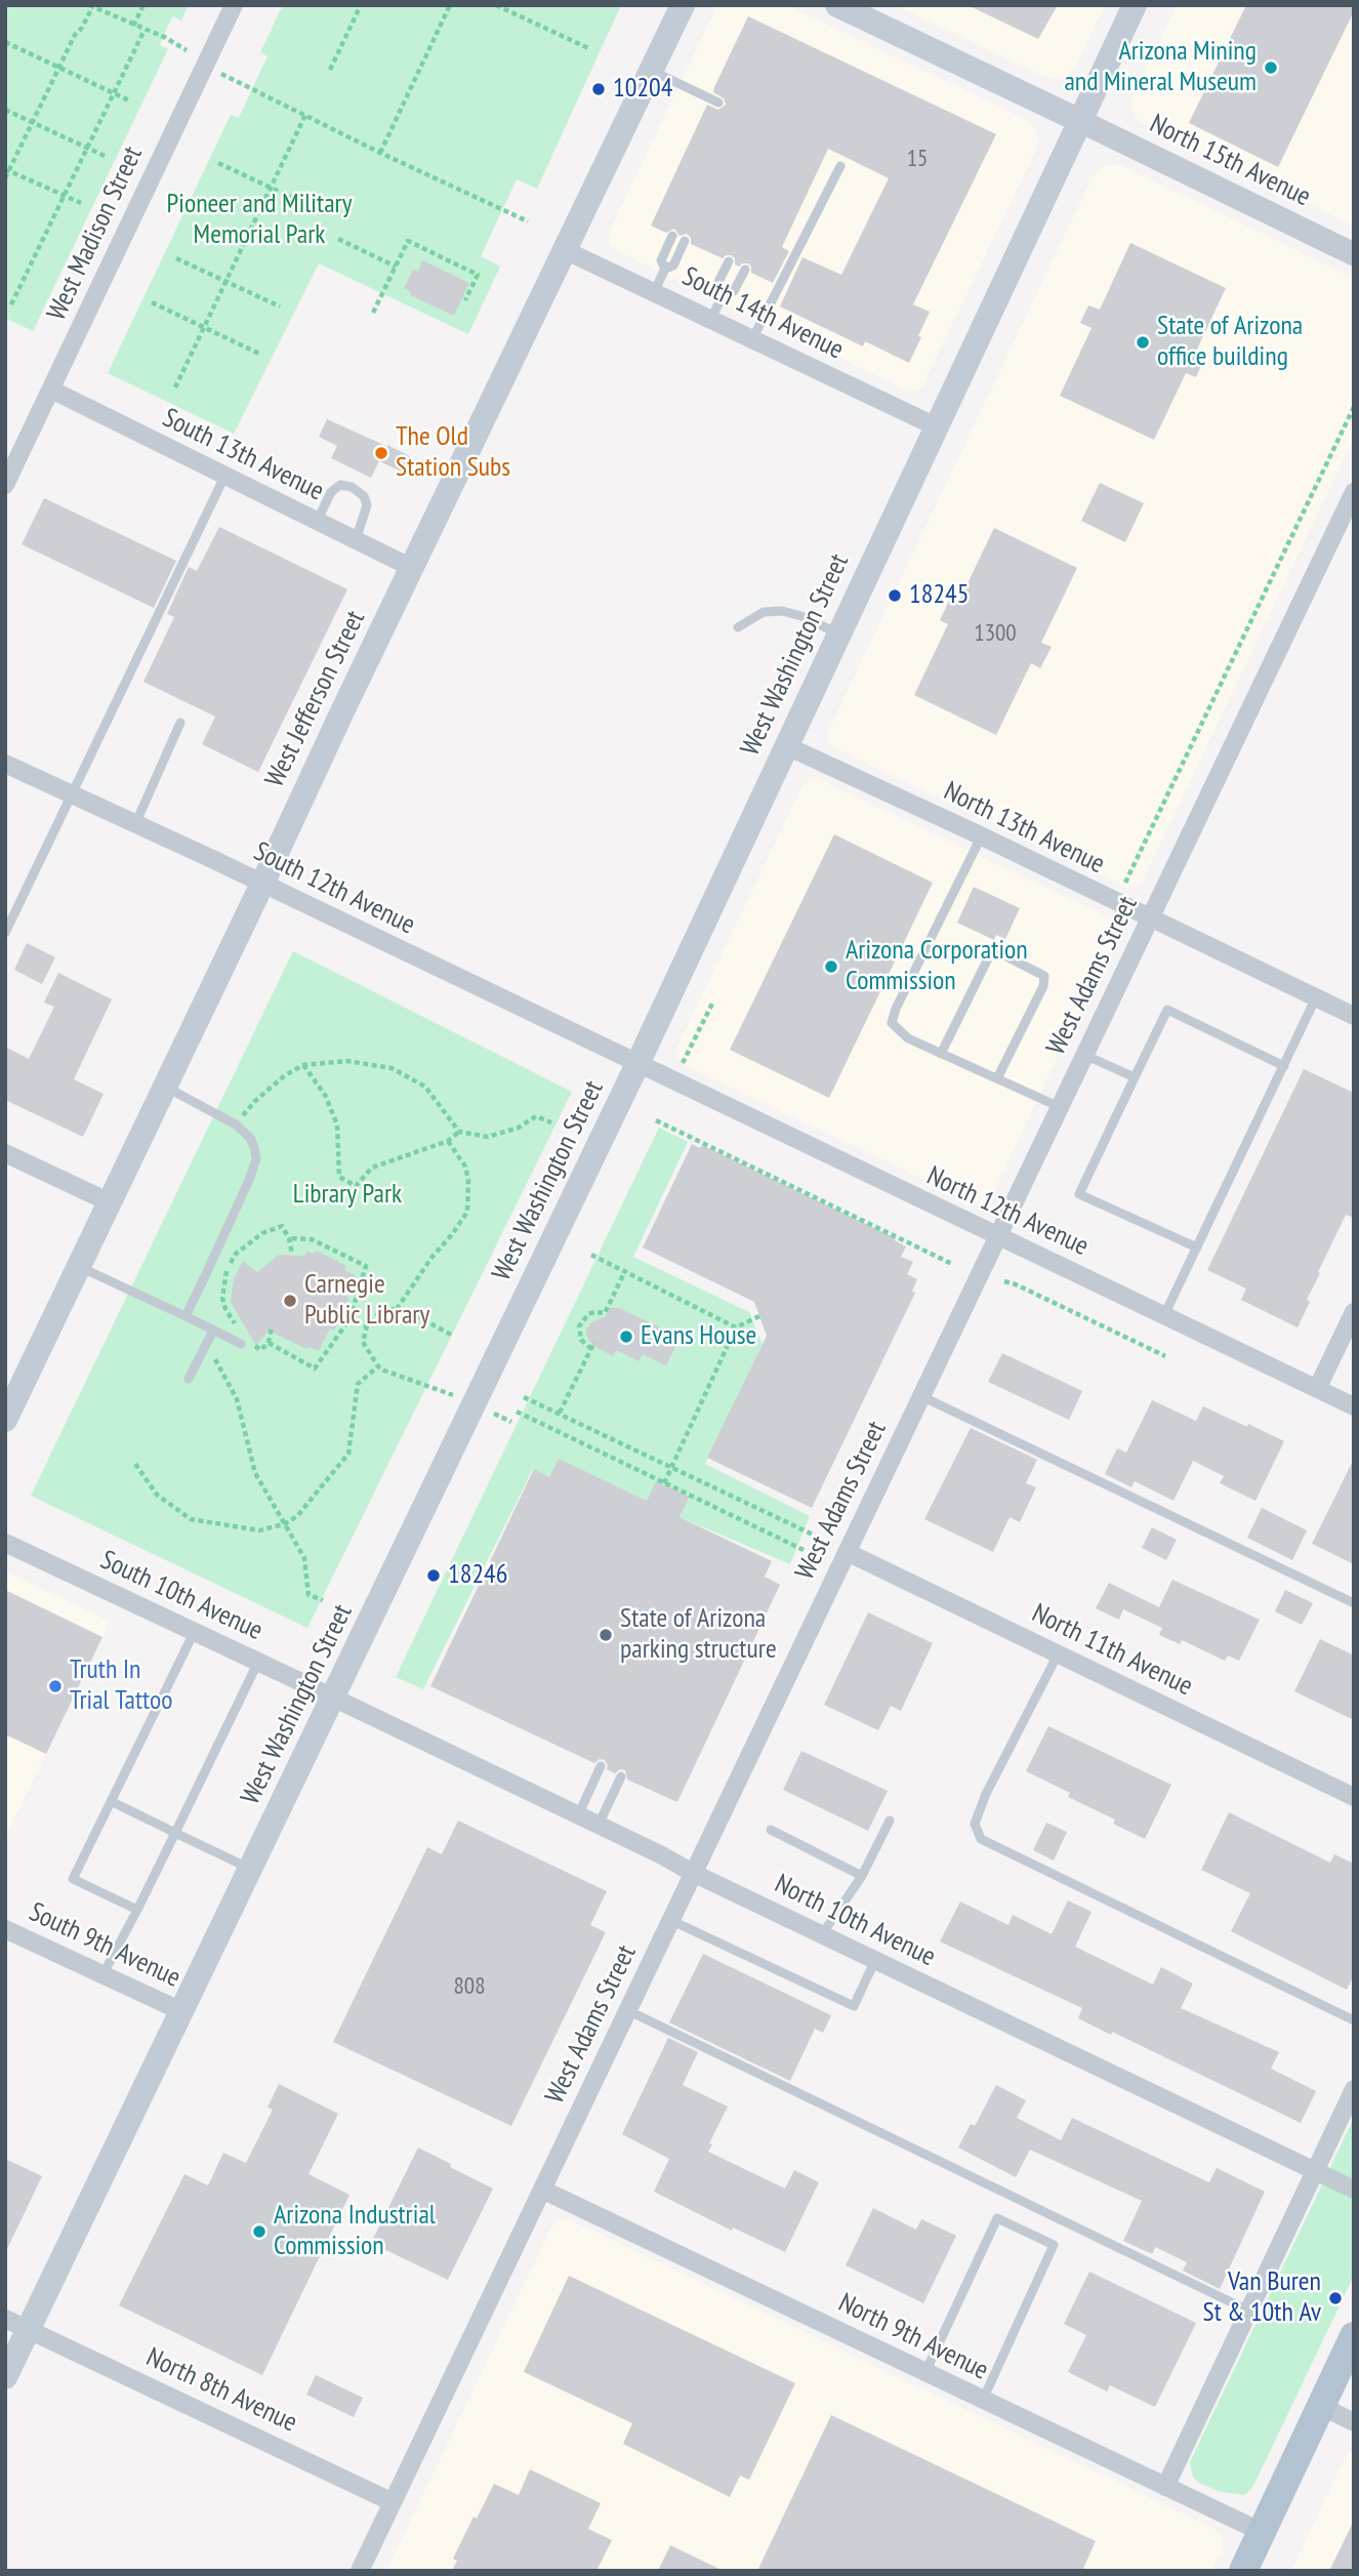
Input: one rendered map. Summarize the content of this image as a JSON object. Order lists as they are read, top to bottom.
{
  "streets": {
    "main road": ["West Washington Street", "West Jefferson Street"],
    "street": [
      "North 15th Avenue",
      "West Madison Street",
      "South 14th Avenue",
      "South 13th Avenue",
      "North 13th Avenue",
      "South 12th Avenue",
      "West Adams Street",
      "North 12th Avenue",
      "South 10th Avenue",
      "North 11th Avenue",
      "North 10th Avenue",
      "South 9th Avenue",
      "North 9th Avenue",
      "North 8th Avenue"
    ]
  },
  "crossings": [
    ["North 15th Avenue", "West Washington Street"],
    ["West Madison Street", "South 13th Avenue"],
    ["South 14th Avenue", "West Washington Street"],
    ["South 14th Avenue", "West Jefferson Street"],
    ["South 13th Avenue", "West Jefferson Street"],
    ["West Washington Street", "North 13th Avenue"],
    ["West Washington Street", "South 12th Avenue"],
    ["West Washington Street", "North 12th Avenue"],
    ["West Washington Street", "South 10th Avenue"],
    ["West Washington Street", "North 10th Avenue"],
    ["West Washington Street", "South 9th Avenue"],
    ["West Washington Street", "North 8th Avenue"],
    ["West Jefferson Street", "South 12th Avenue"],
    ["North 13th Avenue", "West Adams Street"],
    ["South 12th Avenue", "North 12th Avenue"],
    ["West Adams Street", "North 12th Avenue"],
    ["West Adams Street", "North 11th Avenue"],
    ["West Adams Street", "North 10th Avenue"],
    ["West Adams Street", "North 9th Avenue"],
    ["West Adams Street", "North 8th Avenue"],
    ["South 10th Avenue", "North 10th Avenue"]
  ],
  "parks": ["Pioneer and Military Memorial Park", "Library Park"],
  "places": [
    "Arizona Mining and Mineral Museum",
    "10204",
    "State of Arizona office building",
    "The Old Station Subs",
    "18245",
    "Arizona Corporation Commission",
    "Carnegie Public Library",
    "Evans House",
    "18246",
    "State of Arizona parking structure",
    "Truth In Trial Tattoo",
    "Arizona Industrial Commission",
    "Van Buren St & 10th Av"
  ],
  "house_numbers": ["15", "1300", "808"]
}
